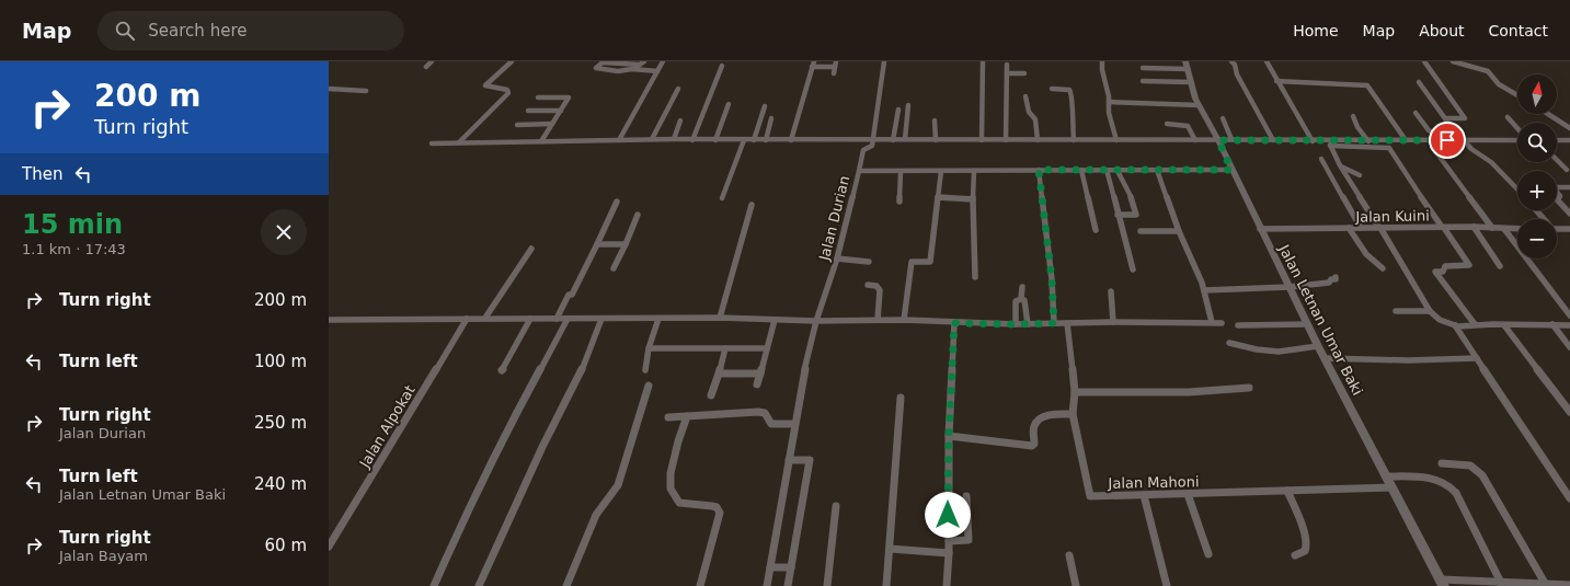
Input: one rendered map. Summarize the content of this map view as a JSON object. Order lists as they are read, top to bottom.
{
  "streets": {
    "street": [
      "Jalan Kuini",
      "Jalan Durian",
      "Jalan Letnan Umar Baki",
      "Jalan Alpokat",
      "Jalan Mahoni"
    ]
  },
  "crossings": [
    ["Jalan Kuini", "Jalan Letnan Umar Baki"],
    ["Jalan Durian", "Jalan Letnan Umar Baki"],
    ["Jalan Letnan Umar Baki", "Jalan Mahoni"]
  ],
  "north": "top",
  "page": {
    "header": "Map",
    "search": "Search here",
    "nav": [
      "Home",
      "Map",
      "About",
      "Contact"
    ],
    "turn": ["200 m", "Turn right"],
    "map_buttons": ["+", "−"],
    "then": "Then",
    "heading": ["15 min", "1.1 km · 17:43"],
    "list": [
      {
        "name": "Turn right",
        "value": "200 m"
      },
      {
        "name": "Turn left",
        "value": "100 m"
      },
      {
        "name": "Turn right",
        "note": "Jalan Durian",
        "value": "250 m"
      },
      {
        "name": "Turn left",
        "note": "Jalan Letnan Umar Baki",
        "value": "240 m"
      },
      {
        "name": "Turn right",
        "note": "Jalan Bayam",
        "value": "60 m"
      }
    ]
  }
}
